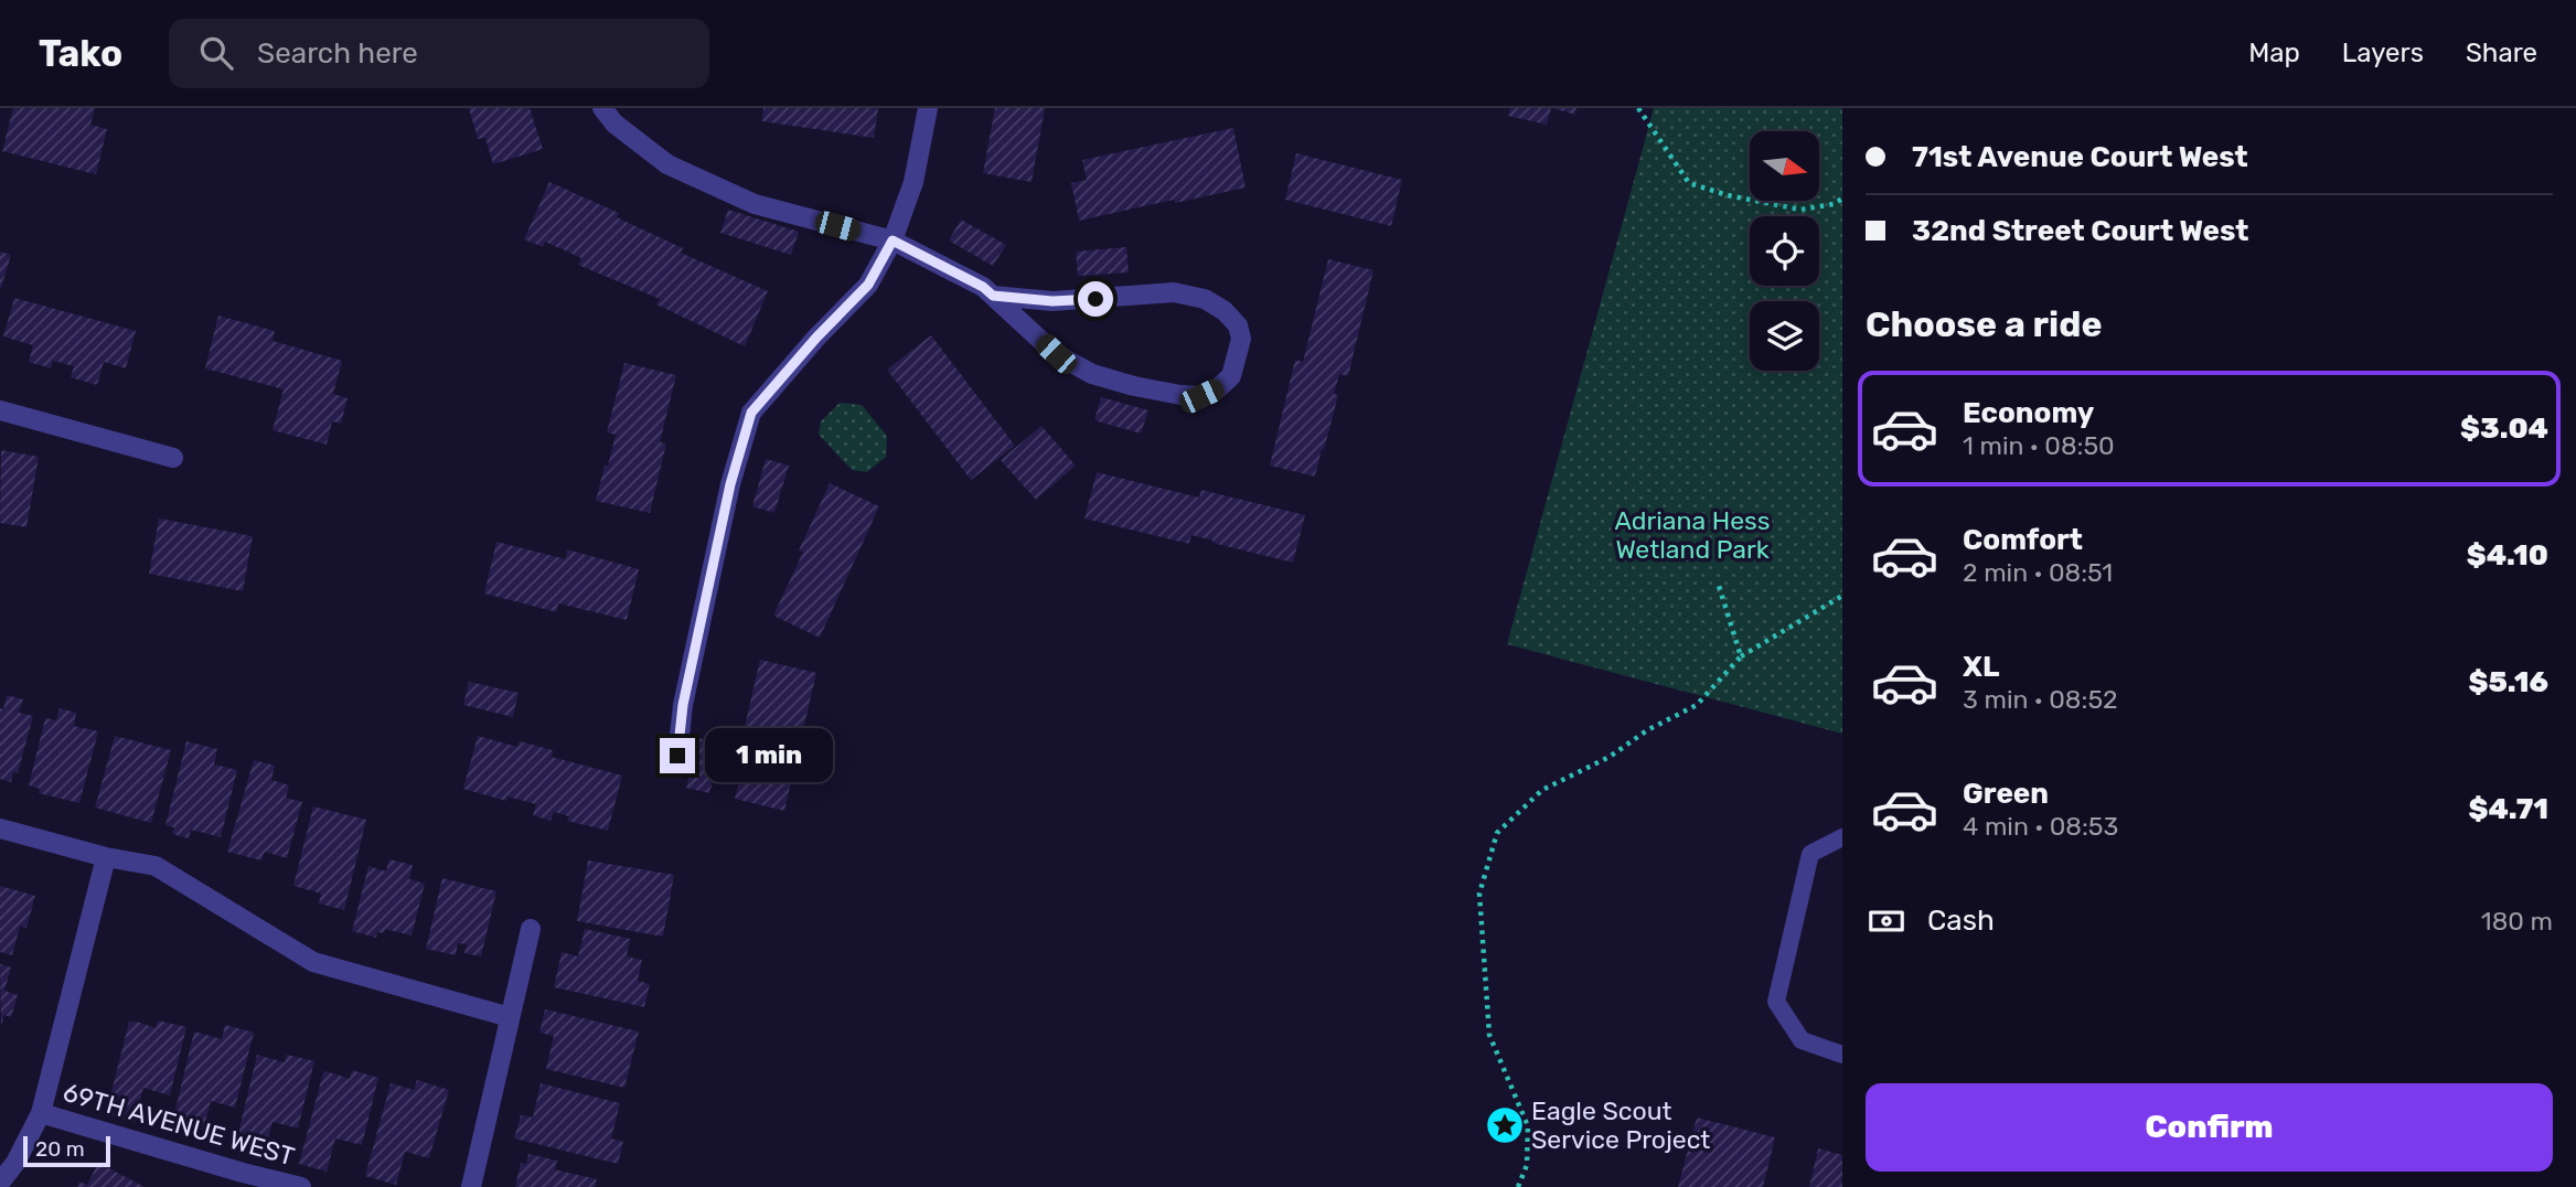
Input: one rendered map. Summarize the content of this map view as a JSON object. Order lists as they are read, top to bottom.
{
  "streets": {
    "street": ["69TH AVENUE WEST"]
  },
  "parks": ["Adriana Hess Wetland Park"],
  "places": {
    "place": ["Eagle Scout Service Project"]
  },
  "scale_bar": "20 m",
  "north": "right",
  "page": {
    "header": "Tako",
    "search": "Search here",
    "nav": ["Map", "Layers", "Share"],
    "banner": ["71st Avenue Court West", "32nd Street Court West"],
    "heading": "Choose a ride",
    "list": [
      {
        "name": "Economy",
        "note": "1 min · 08:50",
        "value": "$3.04"
      },
      {
        "name": "Comfort",
        "note": "2 min · 08:51",
        "value": "$4.10"
      },
      {
        "name": "XL",
        "note": "3 min · 08:52",
        "value": "$5.16"
      },
      {
        "name": "Green",
        "note": "4 min · 08:53",
        "value": "$4.71"
      }
    ],
    "bubble": "1 min",
    "pay": ["Cash", "180 m"],
    "buttons": "Confirm",
    "scale": "20 m"
  }
}
